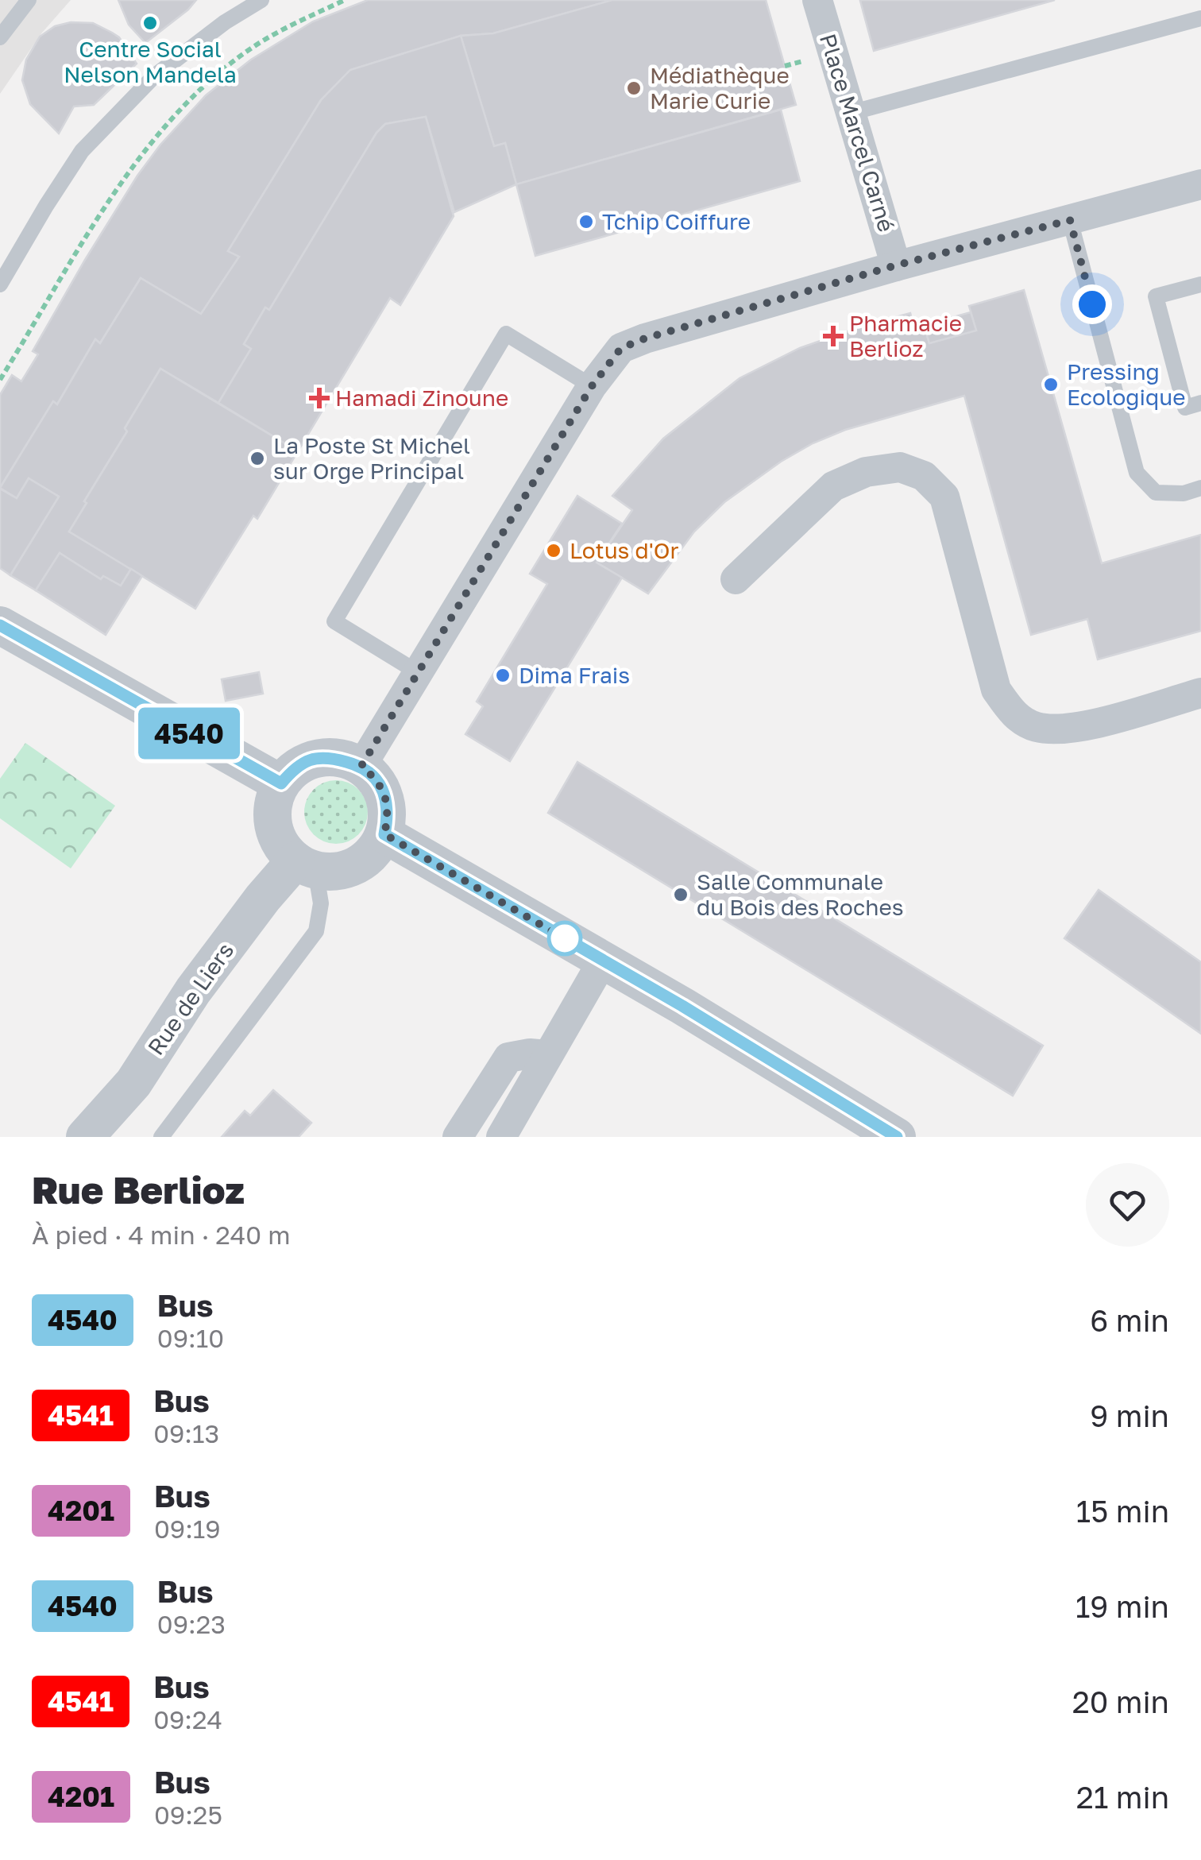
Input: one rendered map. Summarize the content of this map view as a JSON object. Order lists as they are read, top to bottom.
{
  "streets": {
    "street": ["Place Marcel Carné", "Rue de Liers"]
  },
  "places": {
    "other": [
      "Centre Social Nelson Mandela",
      "Médiathèque Marie Curie",
      "Tchip Coiffure",
      "Pressing Ecologique",
      "La Poste St Michel sur Orge Principal",
      "Lotus d'Or",
      "Dima Frais",
      "Salle Communale du Bois des Roches"
    ],
    "health": ["Pharmacie Berlioz", "Hamadi Zinoune"]
  },
  "lines": ["bus line 4540"],
  "page": {
    "on_map": "4540",
    "heading": ["Rue Berlioz", "À pied · 4 min · 240 m"],
    "list": [
      {
        "mark": "4540",
        "name": "Bus",
        "note": "09:10",
        "value": "6 min"
      },
      {
        "mark": "4541",
        "name": "Bus",
        "note": "09:13",
        "value": "9 min"
      },
      {
        "mark": "4201",
        "name": "Bus",
        "note": "09:19",
        "value": "15 min"
      },
      {
        "mark": "4540",
        "name": "Bus",
        "note": "09:23",
        "value": "19 min"
      },
      {
        "mark": "4541",
        "name": "Bus",
        "note": "09:24",
        "value": "20 min"
      },
      {
        "mark": "4201",
        "name": "Bus",
        "note": "09:25",
        "value": "21 min"
      }
    ]
  }
}
